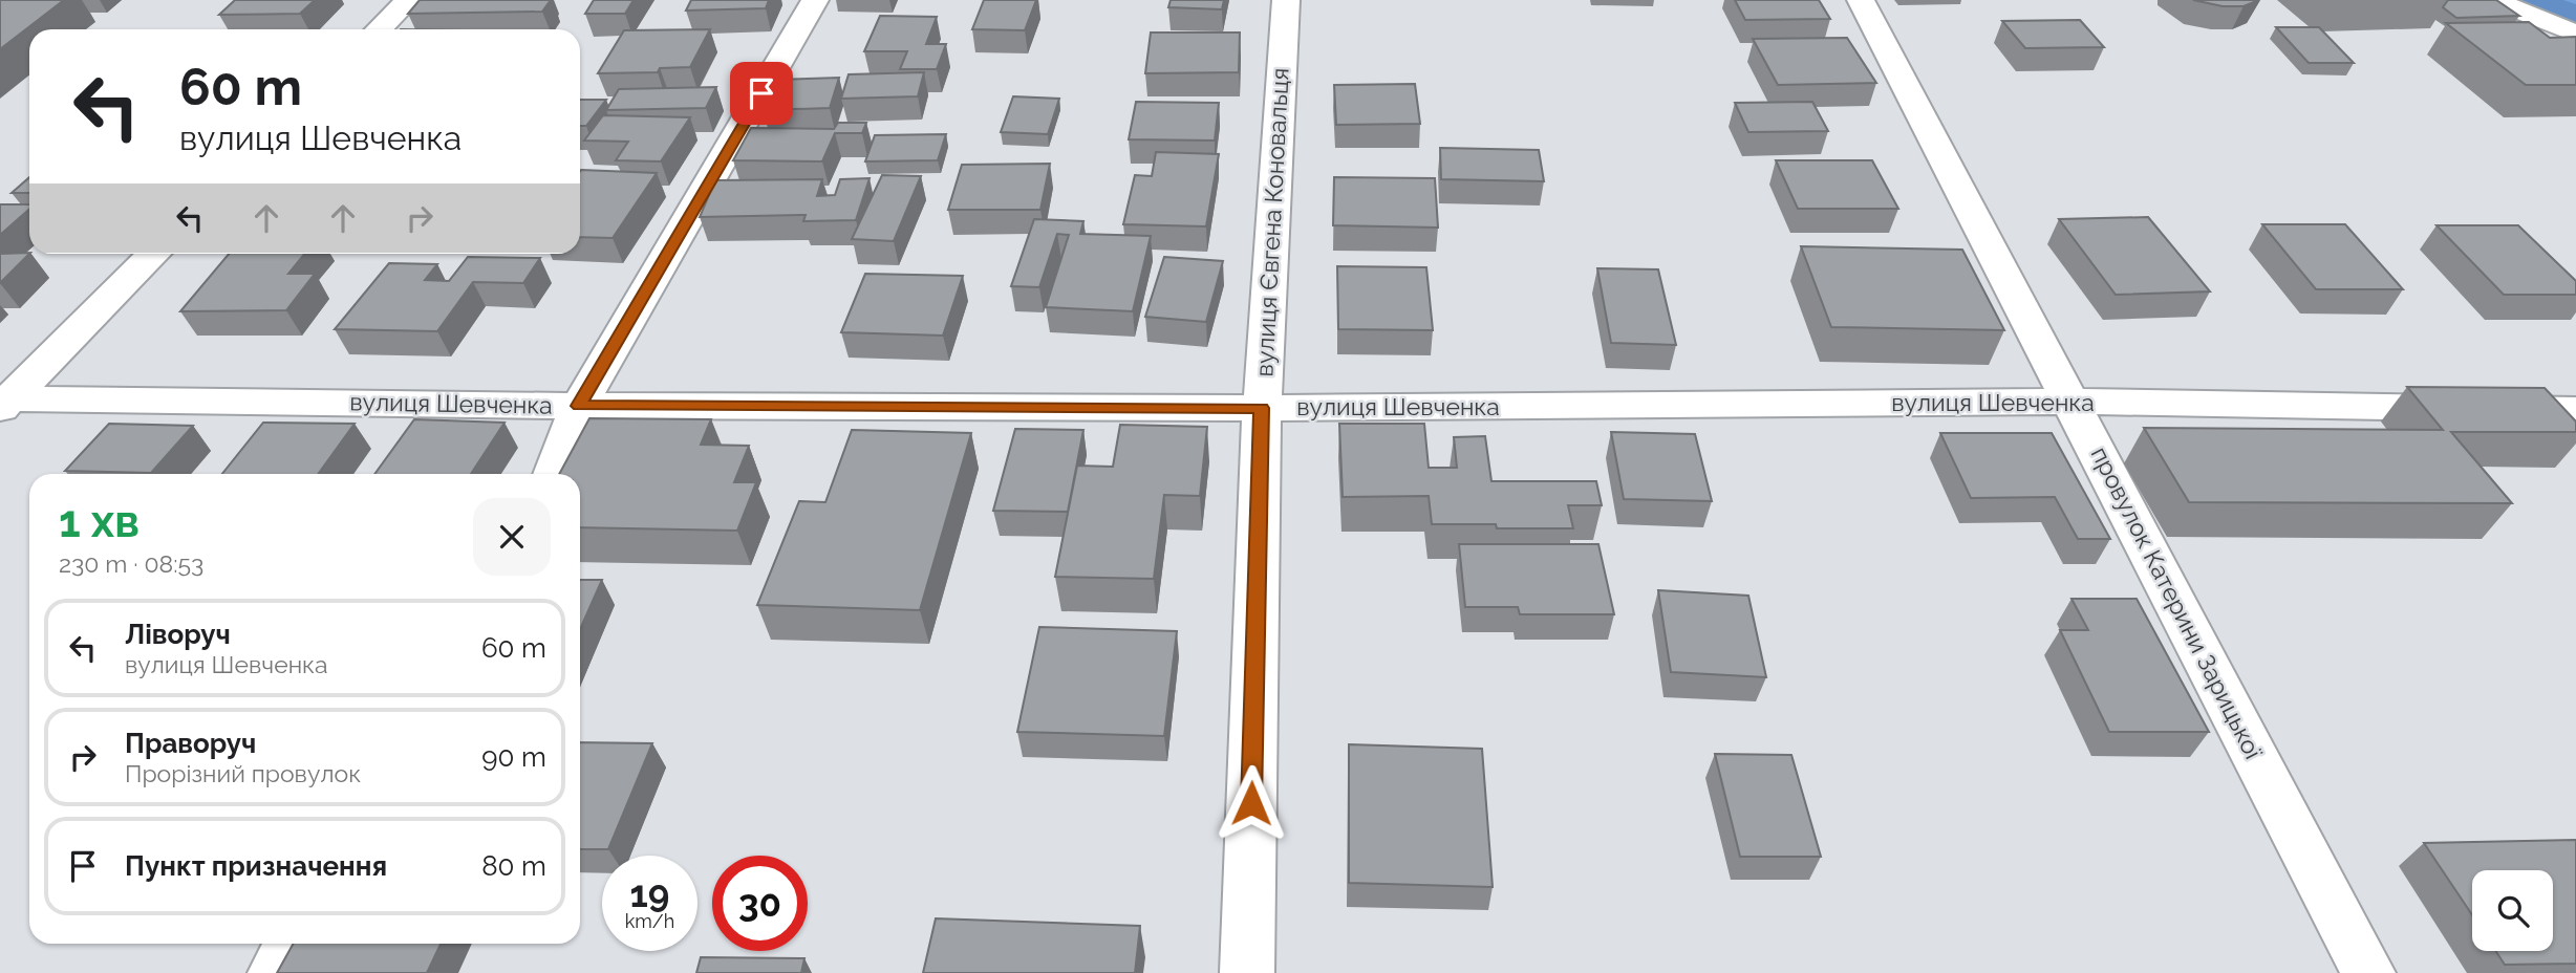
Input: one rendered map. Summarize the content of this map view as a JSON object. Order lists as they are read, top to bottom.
{
  "streets": {
    "street": ["вулиця Євгена Коновальця", "вулиця Шевченка", "провулок Катерини Зарицької"]
  },
  "crossings": [
    ["вулиця Євгена Коновальця", "вулиця Шевченка"],
    ["вулиця Шевченка", "провулок Катерини Зарицької"]
  ],
  "page": {
    "turn": ["60 m", "вулиця Шевченка"],
    "heading": ["1 хв", "230 m · 08:53"],
    "list": [
      {
        "name": "Ліворуч",
        "note": "вулиця Шевченка",
        "value": "60 m"
      },
      {
        "name": "Праворуч",
        "note": "Прорізний провулок",
        "value": "90 m"
      },
      {
        "name": "Пункт призначення",
        "value": "80 m"
      }
    ],
    "speed": "19 km/h",
    "limit": "30"
  }
}
